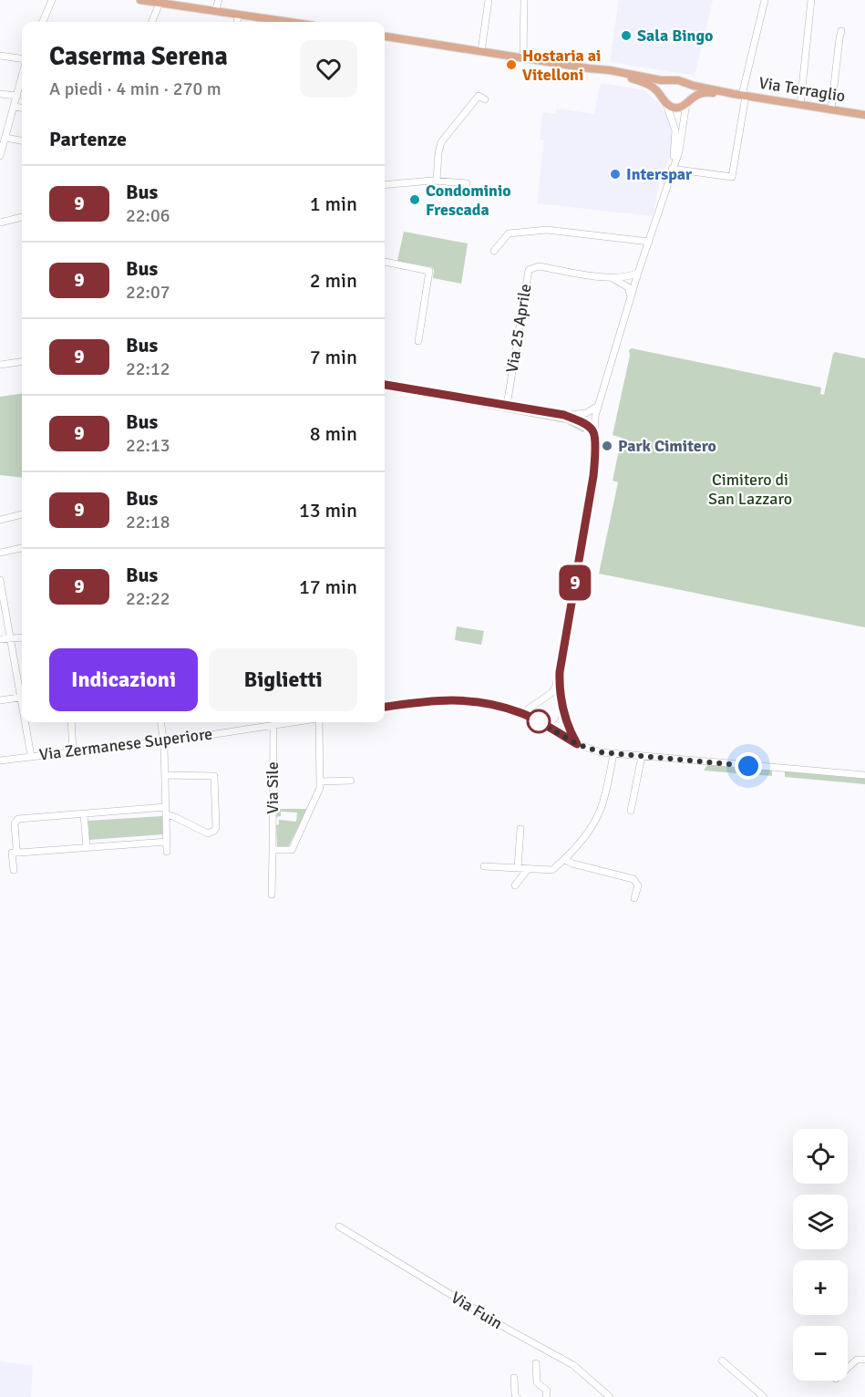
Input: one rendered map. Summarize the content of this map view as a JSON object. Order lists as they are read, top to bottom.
{
  "streets": {
    "main road": ["Via Terraglio"],
    "street": [
      "Via 25 Aprile",
      "Via Zermanese Superiore",
      "Via Sile",
      "Via Fuin"
    ]
  },
  "crossings": [
    ["Via Zermanese Superiore", "Via Sile"]
  ],
  "parks": ["Cimitero di San Lazzaro"],
  "places": [
    "Sala Bingo",
    "Hostaria ai Vitelloni",
    "Interspar",
    "Condominio Frescada",
    "Park Cimitero"
  ],
  "lines": ["bus line 9"],
  "page": {
    "on_map": "9",
    "heading": [
      ["Caserma Serena", "A piedi · 4 min · 270 m"],
      "Partenze"
    ],
    "list": [
      {
        "mark": "9",
        "name": "Bus",
        "note": "22:06",
        "value": "1 min"
      },
      {
        "mark": "9",
        "name": "Bus",
        "note": "22:07",
        "value": "2 min"
      },
      {
        "mark": "9",
        "name": "Bus",
        "note": "22:12",
        "value": "7 min"
      },
      {
        "mark": "9",
        "name": "Bus",
        "note": "22:13",
        "value": "8 min"
      },
      {
        "mark": "9",
        "name": "Bus",
        "note": "22:18",
        "value": "13 min"
      },
      {
        "mark": "9",
        "name": "Bus",
        "note": "22:22",
        "value": "17 min"
      }
    ],
    "buttons": ["Indicazioni", "Biglietti"],
    "map_buttons": ["+", "−"]
  }
}
